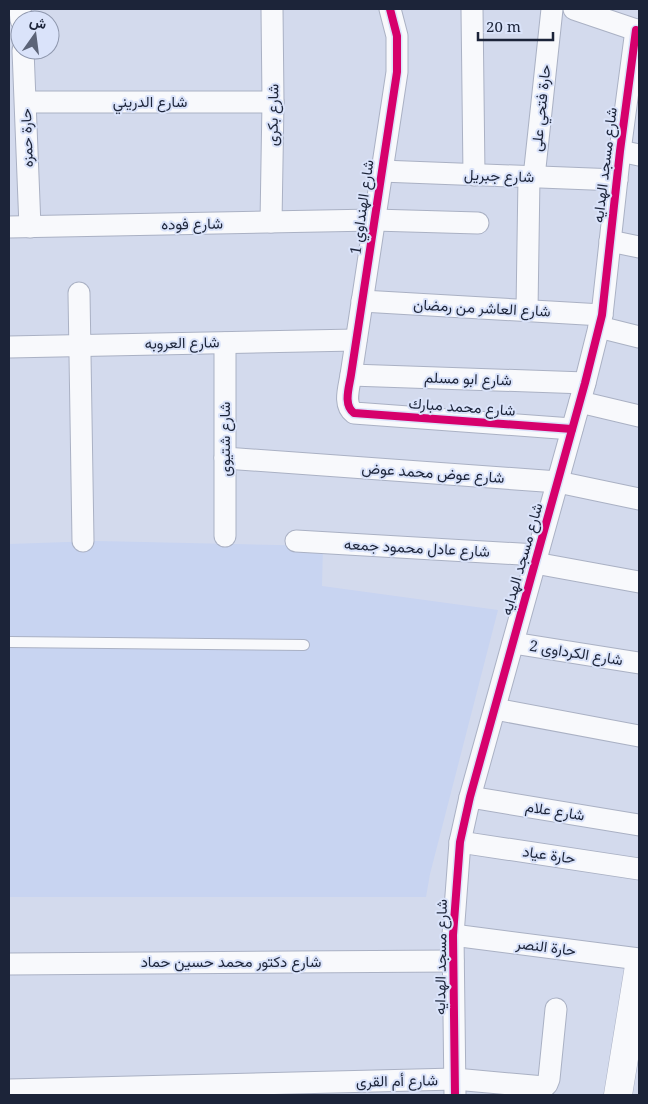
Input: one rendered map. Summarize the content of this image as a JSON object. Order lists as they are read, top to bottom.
{
  "streets": {
    "street": [
      "شارع الدريني",
      "حارة فتحي على",
      "شارع بكرى",
      "حارة حمزه",
      "شارع مسجد الهدايه",
      "شارع جبريل",
      "شارع الهنداوي 1",
      "شارع فوده",
      "شارع العاشر من رمضان",
      "شارع العروبه",
      "شارع ابو مسلم",
      "شارع محمد مبارك",
      "شارع شتيوى",
      "شارع عوض محمد عوض",
      "شارع عادل محمود جمعه",
      "شارع الكرداوى 2",
      "شارع علام",
      "حارة عياد",
      "حارة النصر",
      "شارع دكتور محمد حسين حماد",
      "شارع أم القرى"
    ]
  },
  "crossings": [
    ["شارع الدريني", "شارع بكرى"],
    ["شارع الدريني", "حارة حمزه"],
    ["حارة فتحي على", "شارع جبريل"],
    ["حارة فتحي على", "شارع العاشر من رمضان"],
    ["شارع بكرى", "شارع فوده"],
    ["حارة حمزه", "شارع فوده"],
    ["شارع مسجد الهدايه", "شارع جبريل"],
    ["شارع مسجد الهدايه", "شارع العاشر من رمضان"],
    ["شارع مسجد الهدايه", "شارع ابو مسلم"],
    ["شارع مسجد الهدايه", "شارع محمد مبارك"],
    ["شارع مسجد الهدايه", "شارع عوض محمد عوض"],
    ["شارع مسجد الهدايه", "شارع عادل محمود جمعه"],
    ["شارع مسجد الهدايه", "شارع الكرداوى 2"],
    ["شارع مسجد الهدايه", "شارع علام"],
    ["شارع مسجد الهدايه", "حارة عياد"],
    ["شارع مسجد الهدايه", "حارة النصر"],
    ["شارع مسجد الهدايه", "شارع دكتور محمد حسين حماد"],
    ["شارع مسجد الهدايه", "شارع أم القرى"],
    ["شارع جبريل", "شارع الهنداوي 1"],
    ["شارع الهنداوي 1", "شارع فوده"],
    ["شارع الهنداوي 1", "شارع العاشر من رمضان"],
    ["شارع الهنداوي 1", "شارع العروبه"],
    ["شارع الهنداوي 1", "شارع ابو مسلم"],
    ["شارع الهنداوي 1", "شارع محمد مبارك"],
    ["شارع العروبه", "شارع شتيوى"],
    ["شارع شتيوى", "شارع عوض محمد عوض"]
  ],
  "scale_bar": "20 m",
  "north": "top"
}
